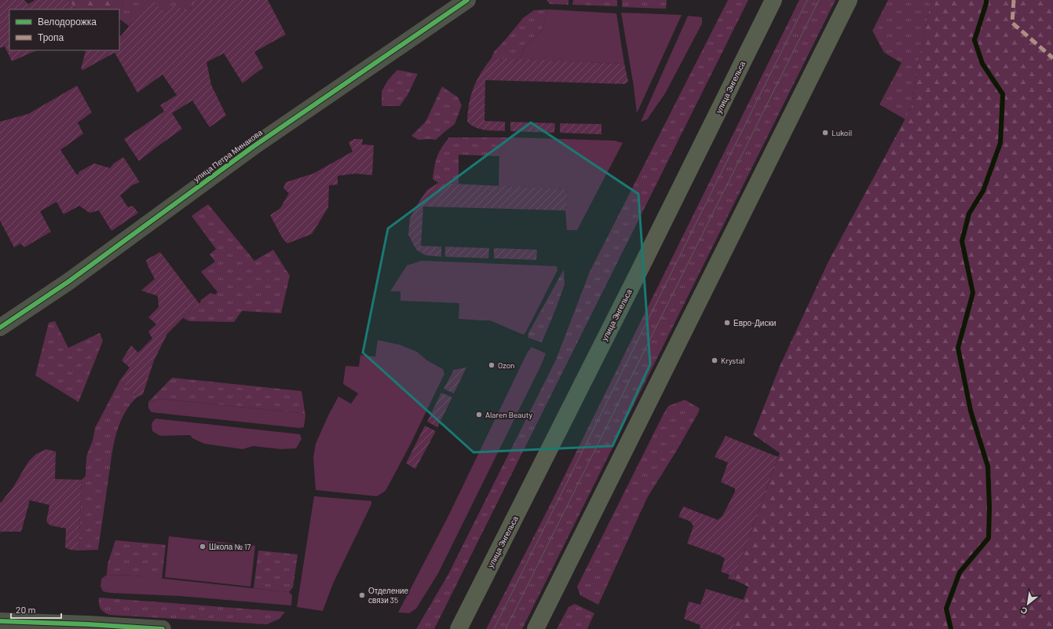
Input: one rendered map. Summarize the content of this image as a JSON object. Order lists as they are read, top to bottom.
{
  "streets": {
    "main road": ["улица Энгельса"],
    "street": ["улица Петра Минакова"]
  },
  "places": [
    "Lukoil",
    "Евро-Диски",
    "Krystal",
    "Ozon",
    "Alaren Beauty",
    "Школа № 17",
    "Отделение связи 35"
  ],
  "legend": ["Велодорожка", "Тропа"],
  "scale_bar": "20 m",
  "north": "bottom left"
}
